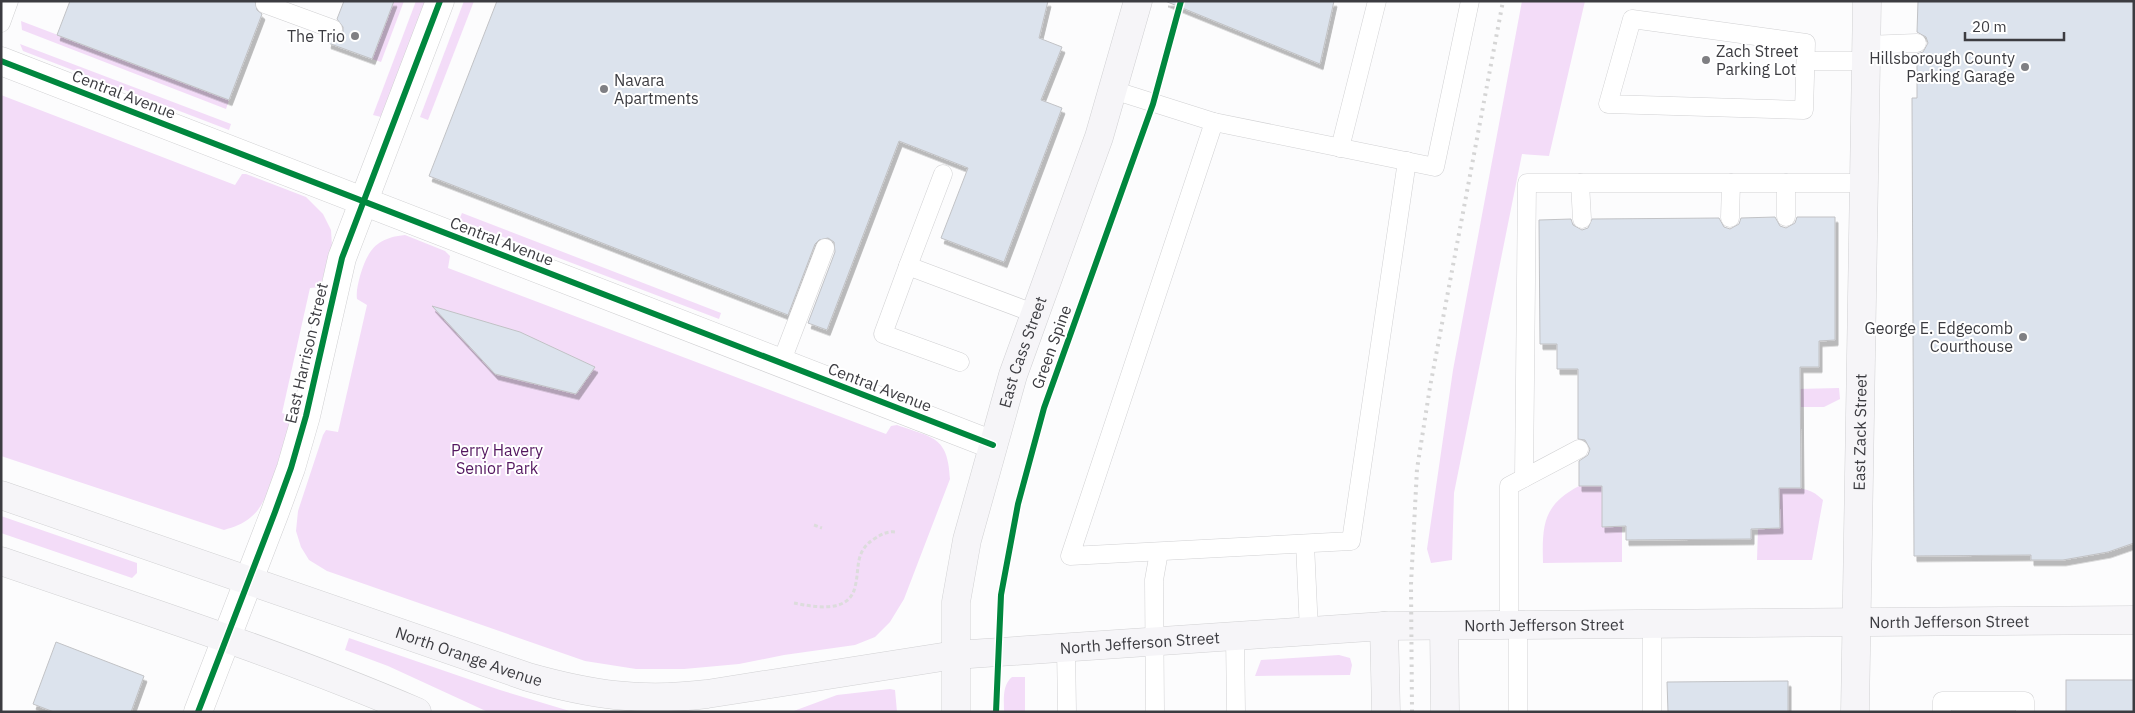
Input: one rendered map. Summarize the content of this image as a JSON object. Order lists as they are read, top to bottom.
{
  "streets": {
    "main road": [
      "East Cass Street",
      "East Zack Street",
      "North Jefferson Street",
      "North Orange Avenue"
    ],
    "street": ["Central Avenue", "East Harrison Street"],
    "cycle path": ["Green Spine"]
  },
  "crossings": [
    ["Central Avenue", "East Cass Street"],
    ["Central Avenue", "East Harrison Street"],
    ["East Cass Street", "North Jefferson Street"],
    ["East Cass Street", "North Orange Avenue"],
    ["East Harrison Street", "North Orange Avenue"],
    ["East Zack Street", "North Jefferson Street"],
    ["North Jefferson Street", "North Orange Avenue"]
  ],
  "parks": ["Perry Havery Senior Park"],
  "places": [
    "The Trio",
    "Zach Street Parking Lot",
    "Hillsborough County Parking Garage",
    "Navara Apartments",
    "George E. Edgecomb Courthouse"
  ],
  "scale_bar": "20 m"
}
